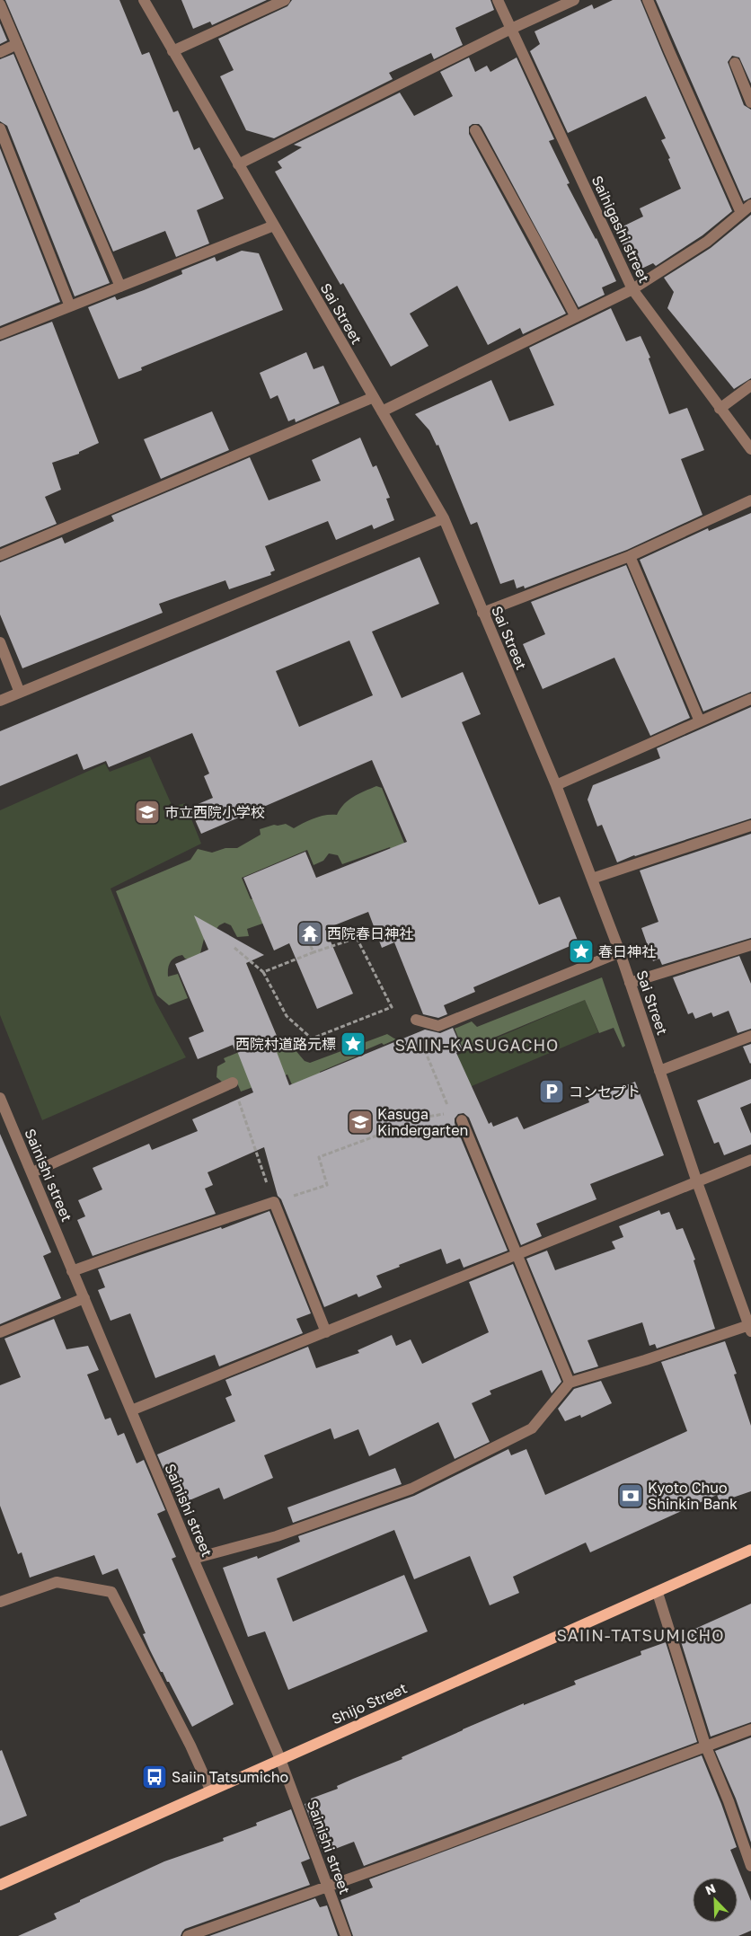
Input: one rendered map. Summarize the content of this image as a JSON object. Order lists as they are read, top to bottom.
{
  "streets": {
    "main road": ["Shijo Street"],
    "street": ["Saihigashi street", "Sai Street", "Sainishi street"]
  },
  "crossings": [
    ["Sainishi street", "Shijo Street"]
  ],
  "districts": ["SAIIN-KASUGACHO", "SAIIN-TATSUMICHO"],
  "places": {
    "school or university": ["市立西院小学校", "Kasuga Kindergarten"],
    "temple": ["西院春日神社"],
    "place": ["春日神社", "西院村道路元標"],
    "parking": ["コンセプト"],
    "bank": ["Kyoto Chuo Shinkin Bank"],
    "bus stop": ["Saiin Tatsumicho"]
  },
  "north": "top left"
}
